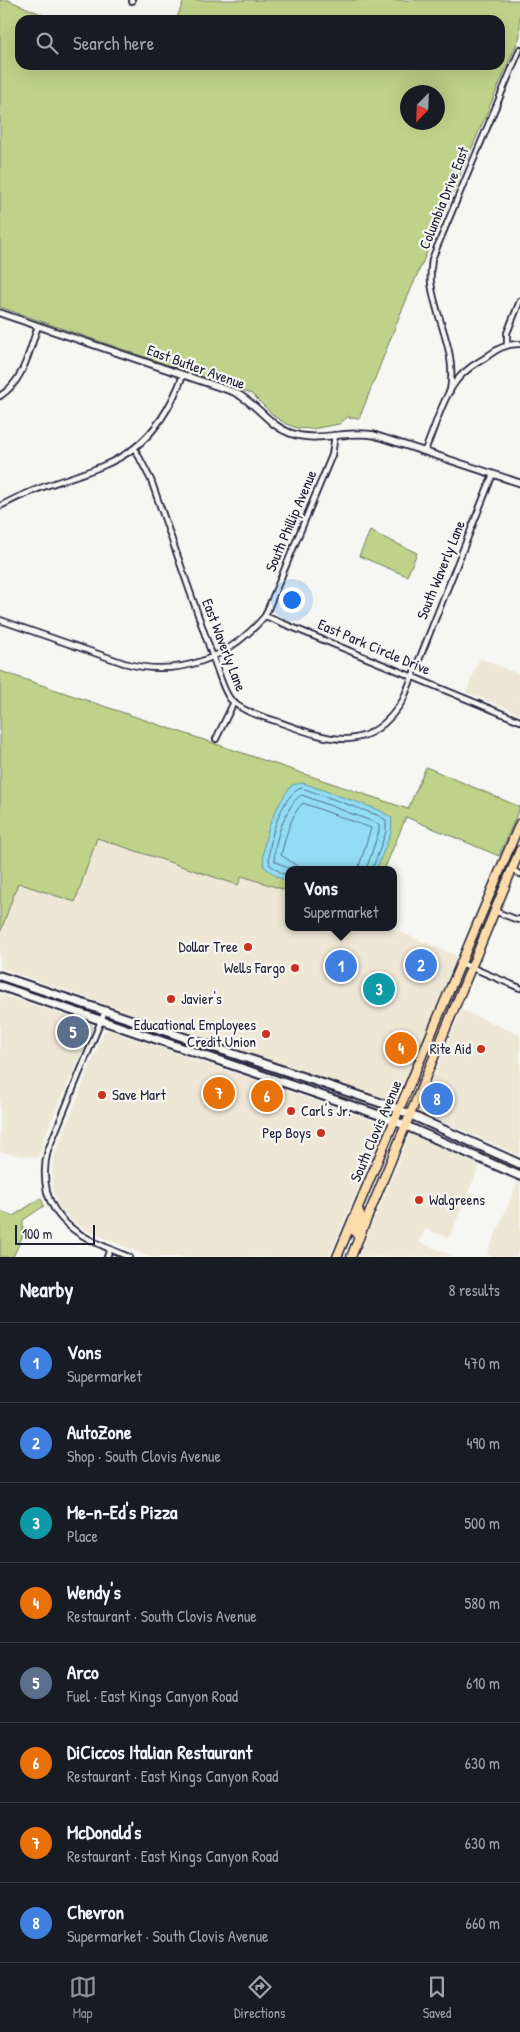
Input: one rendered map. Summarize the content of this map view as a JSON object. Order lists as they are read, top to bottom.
{
  "streets": {
    "main road": ["South Clovis Avenue"],
    "street": [
      "Columbia Drive East",
      "East Butler Avenue",
      "South Phillip Avenue",
      "South Waverly Lane",
      "East Waverly Lane",
      "East Park Circle Drive"
    ]
  },
  "crossings": [
    ["East Butler Avenue", "South Phillip Avenue"],
    ["East Butler Avenue", "South Waverly Lane"],
    ["South Phillip Avenue", "East Park Circle Drive"],
    ["South Waverly Lane", "East Waverly Lane"],
    ["South Waverly Lane", "East Park Circle Drive"],
    ["East Waverly Lane", "East Park Circle Drive"]
  ],
  "places": [
    "Dollar Tree",
    "Wells Fargo",
    "Javier's",
    "Educational Employees Credit Union",
    "Rite Aid",
    "Save Mart",
    "Carl's Jr.",
    "Pep Boys",
    "Walgreens"
  ],
  "scale_bar": "100 m",
  "north": "bottom left",
  "page": {
    "search": "Search here",
    "popup": ["Vons", "Supermarket"],
    "pins": [
      "2",
      "1",
      "3",
      "5",
      "4",
      "7",
      "6",
      "8"
    ],
    "scale": "100 m",
    "heading": ["Nearby", "8 results"],
    "list": [
      {
        "mark": "1",
        "name": "Vons",
        "note": "Supermarket",
        "value": "470 m"
      },
      {
        "mark": "2",
        "name": "AutoZone",
        "note": "Shop · South Clovis Avenue",
        "value": "490 m"
      },
      {
        "mark": "3",
        "name": "Me-n-Ed's Pizza",
        "note": "Place",
        "value": "500 m"
      },
      {
        "mark": "4",
        "name": "Wendy's",
        "note": "Restaurant · South Clovis Avenue",
        "value": "580 m"
      },
      {
        "mark": "5",
        "name": "Arco",
        "note": "Fuel · East Kings Canyon Road",
        "value": "610 m"
      },
      {
        "mark": "6",
        "name": "DiCiccos Italian Restaurant",
        "note": "Restaurant · East Kings Canyon Road",
        "value": "630 m"
      },
      {
        "mark": "7",
        "name": "McDonald's",
        "note": "Restaurant · East Kings Canyon Road",
        "value": "630 m"
      },
      {
        "mark": "8",
        "name": "Chevron",
        "note": "Supermarket · South Clovis Avenue",
        "value": "660 m"
      }
    ],
    "nav": ["Map", "Directions", "Saved"]
  }
}
